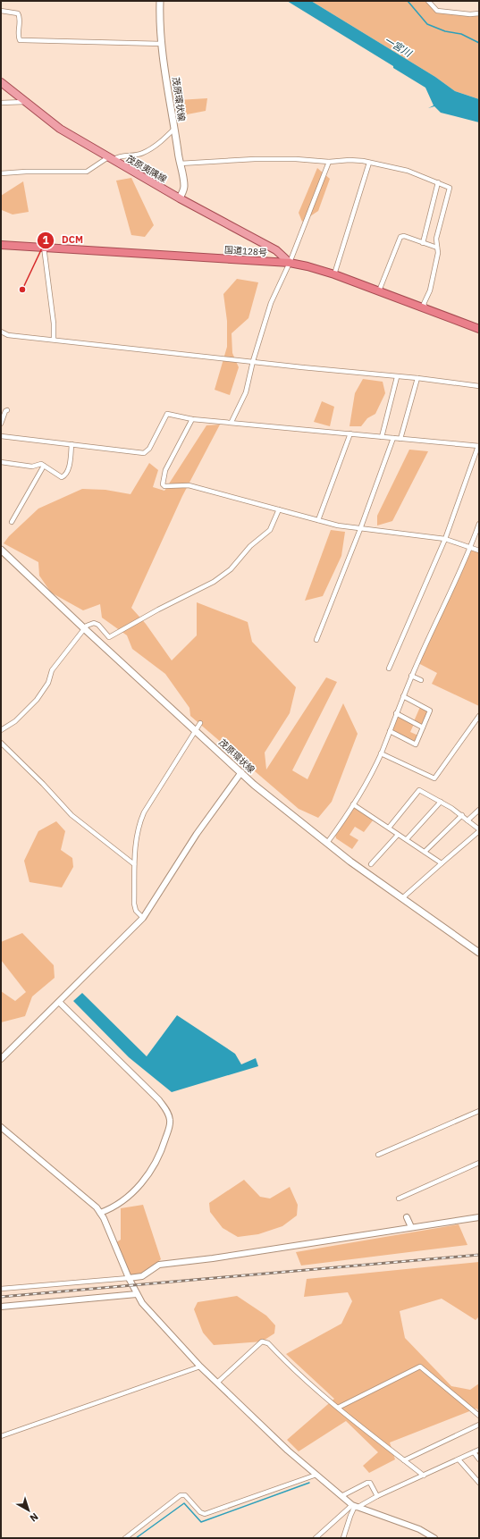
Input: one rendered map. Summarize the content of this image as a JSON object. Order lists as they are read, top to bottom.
{
  "streets": {
    "highway": ["国道128号"],
    "main road": ["茂原環状線", "茂原夷隅線"]
  },
  "crossings": [
    ["茂原環状線", "茂原夷隅線"],
    ["茂原夷隅線", "国道128号"]
  ],
  "water": ["一宮川"],
  "places": ["DCM"],
  "north": "bottom right"
}
